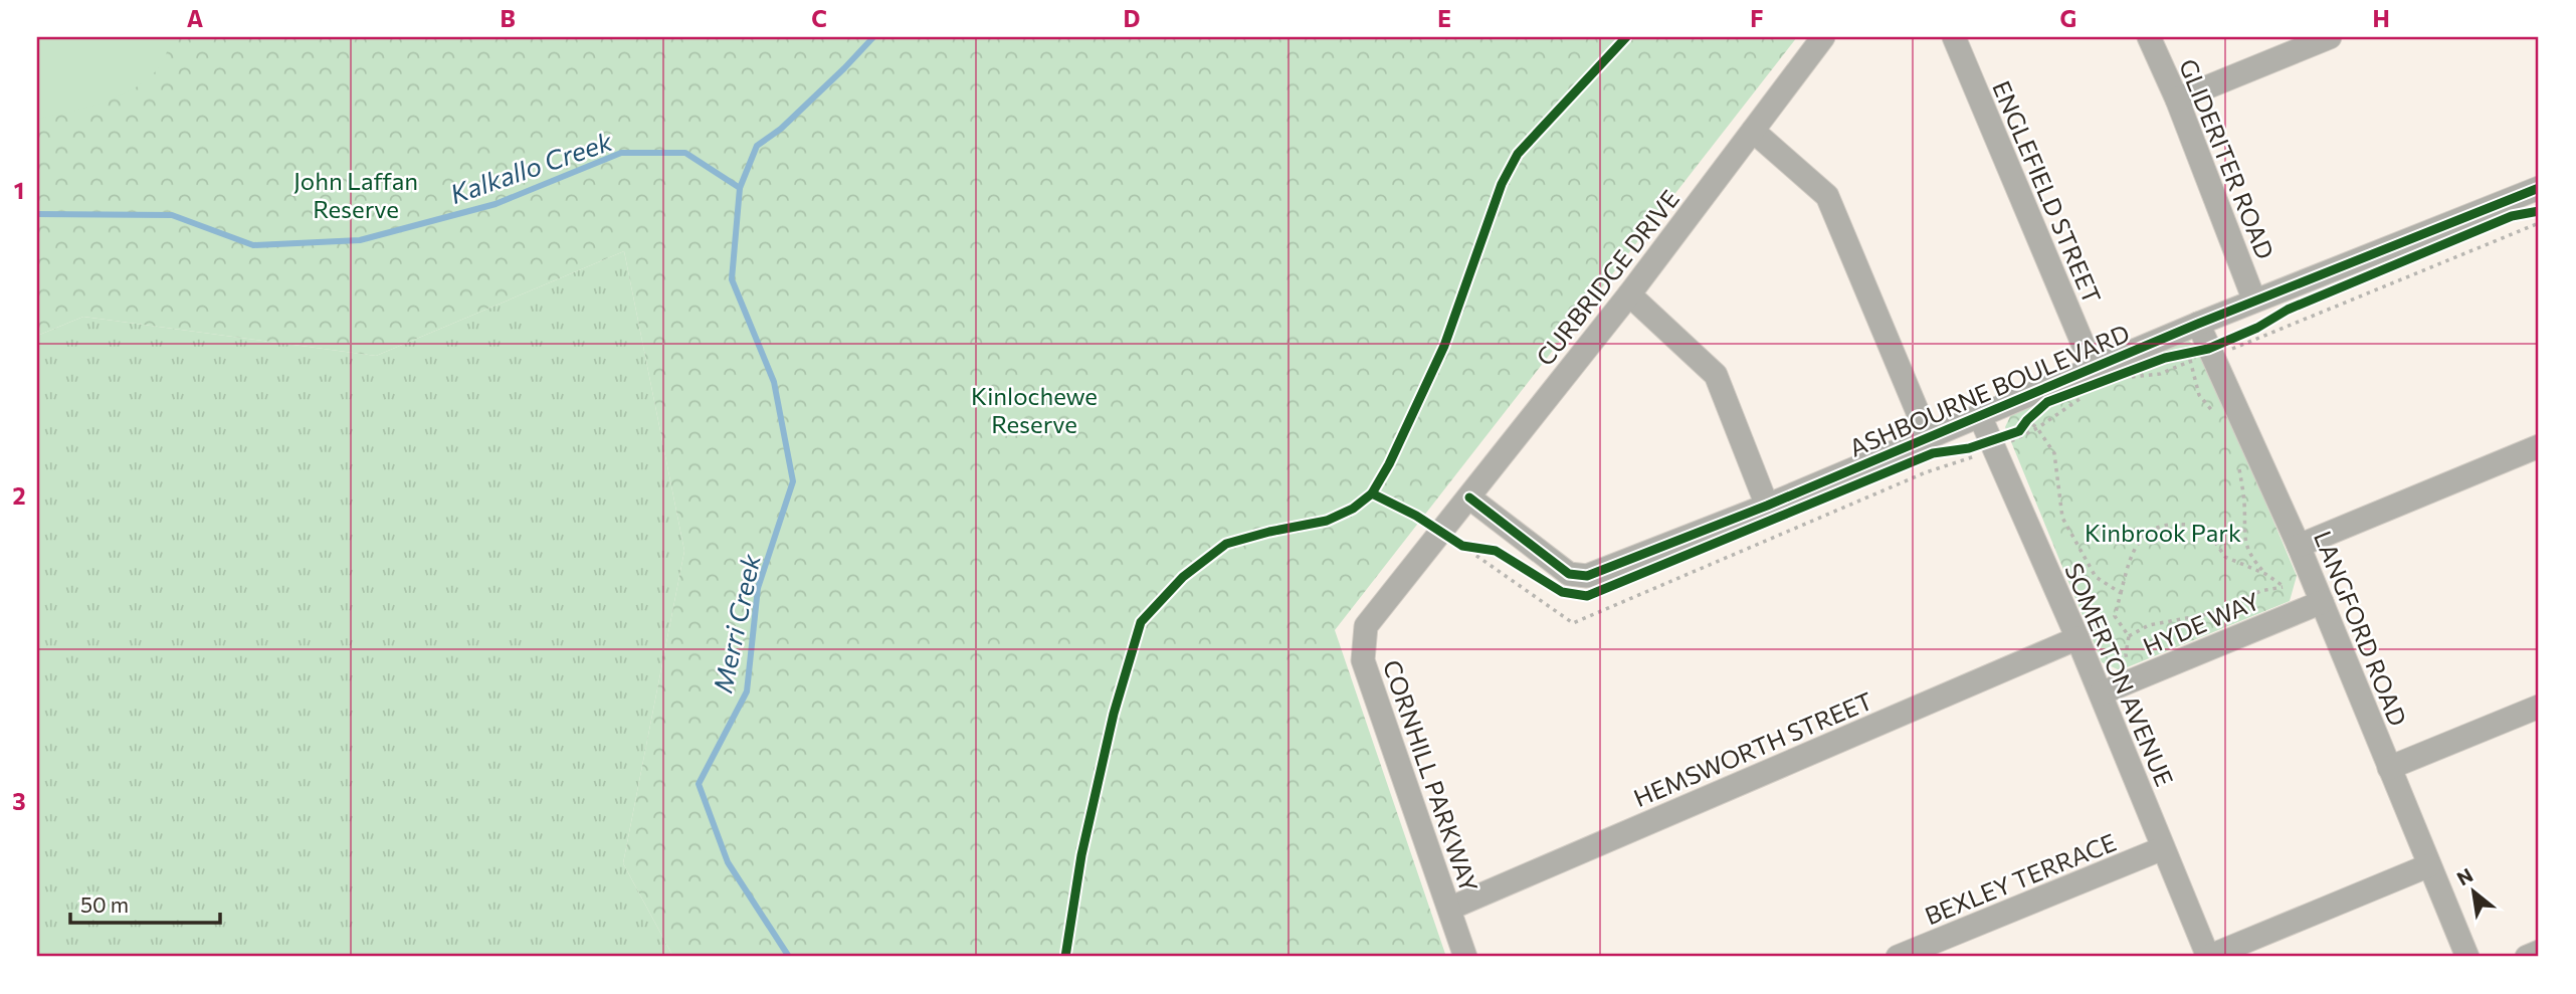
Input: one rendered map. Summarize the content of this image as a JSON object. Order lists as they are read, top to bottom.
{
  "streets": {
    "street": [
      "GLIDERITER ROAD",
      "ENGLEFIELD STREET",
      "CURBRIDGE DRIVE",
      "ASHBOURNE BOULEVARD",
      "HYDE WAY",
      "LANGFORD ROAD",
      "SOMERTON AVENUE",
      "HEMSWORTH STREET",
      "CORNHILL PARKWAY",
      "BEXLEY TERRACE"
    ]
  },
  "crossings": [
    ["GLIDERITER ROAD", "ASHBOURNE BOULEVARD"],
    ["ENGLEFIELD STREET", "ASHBOURNE BOULEVARD"],
    ["CURBRIDGE DRIVE", "ASHBOURNE BOULEVARD"],
    ["CURBRIDGE DRIVE", "CORNHILL PARKWAY"],
    ["ASHBOURNE BOULEVARD", "LANGFORD ROAD"],
    ["ASHBOURNE BOULEVARD", "SOMERTON AVENUE"],
    ["HYDE WAY", "LANGFORD ROAD"],
    ["HYDE WAY", "SOMERTON AVENUE"],
    ["SOMERTON AVENUE", "HEMSWORTH STREET"],
    ["SOMERTON AVENUE", "BEXLEY TERRACE"],
    ["HEMSWORTH STREET", "CORNHILL PARKWAY"]
  ],
  "water": ["Kalkallo Creek", "Merri Creek"],
  "parks": ["John Laffan Reserve", "Kinlochewe Reserve", "Kinbrook Park"],
  "scale_bar": "50 m",
  "north": "top left",
  "grid": {
    "columns": [
      "A",
      "B",
      "C",
      "D",
      "E",
      "F",
      "G",
      "H"
    ],
    "rows": ["1", "2", "3"]
  }
}
